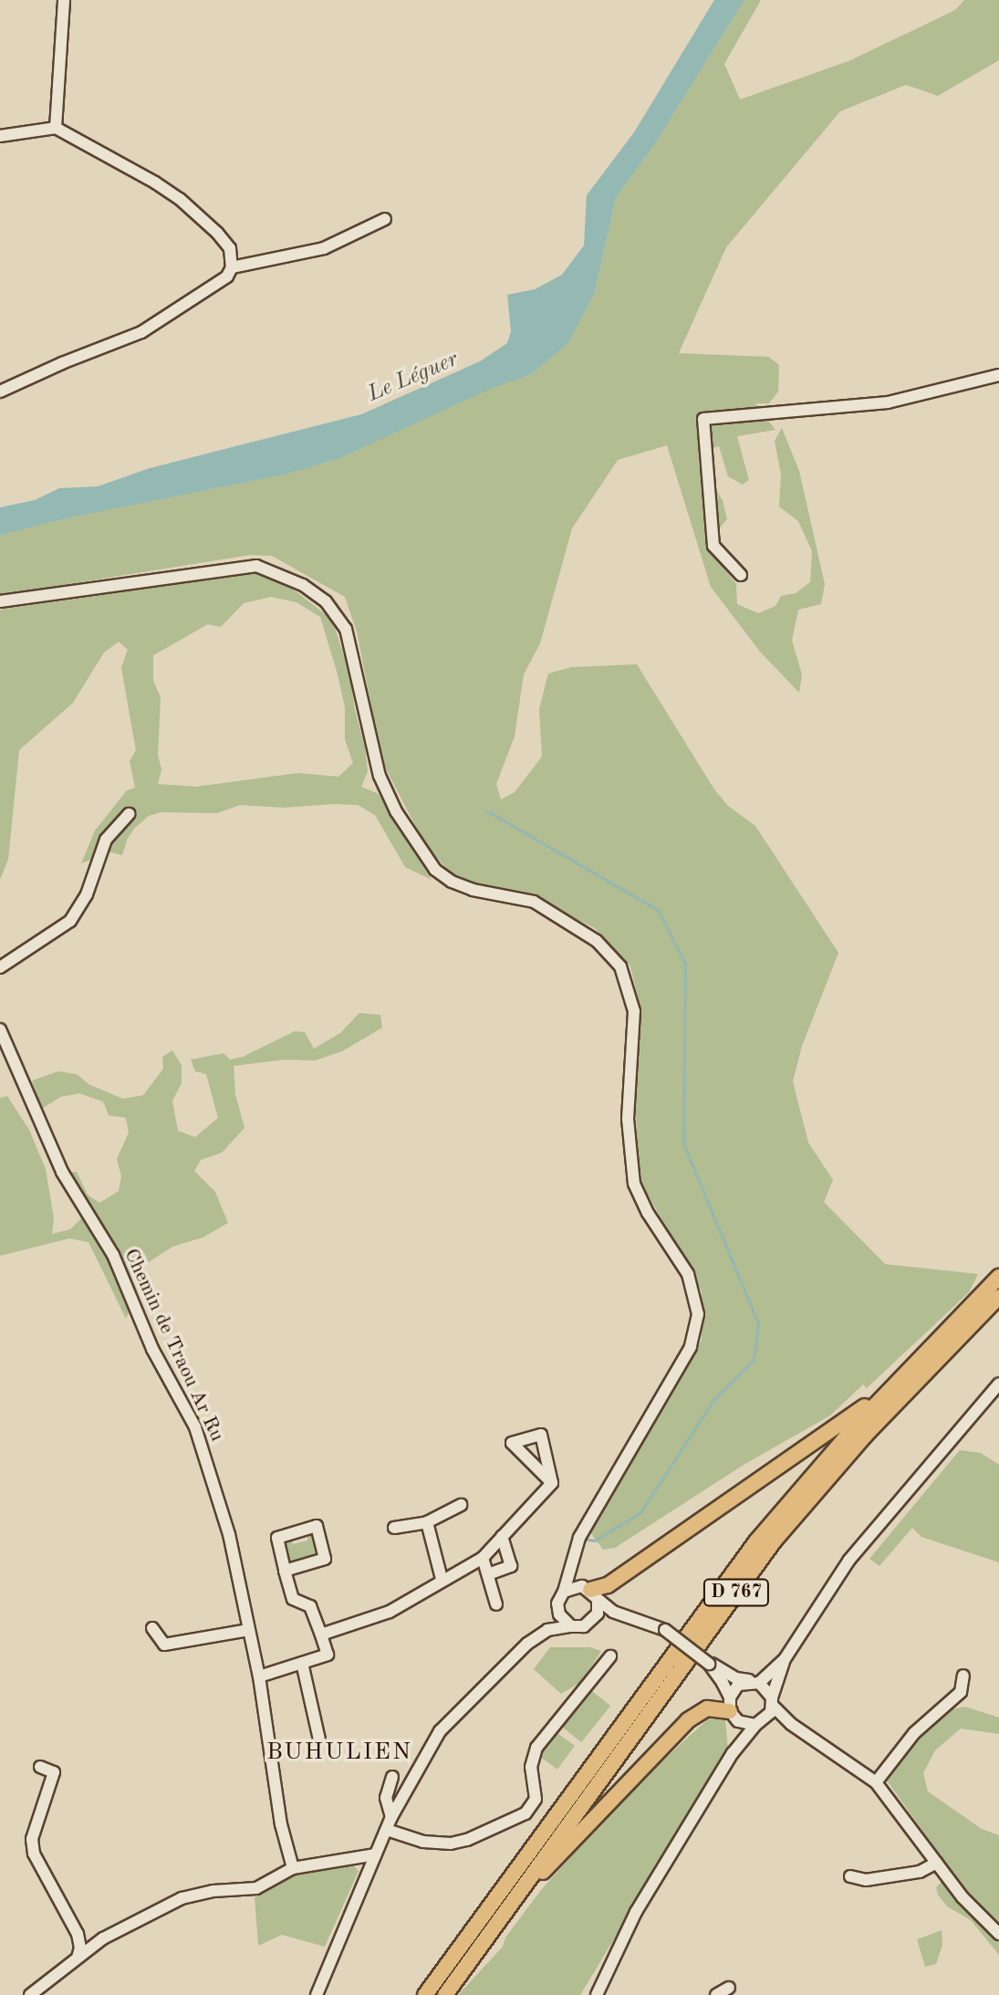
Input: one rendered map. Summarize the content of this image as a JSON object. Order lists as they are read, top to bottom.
{
  "streets": {
    "highway": ["D 767"],
    "street": ["Chemin de Traou Ar Ru"]
  },
  "districts": ["BUHULIEN"],
  "water": ["Le Léguer"]
}
